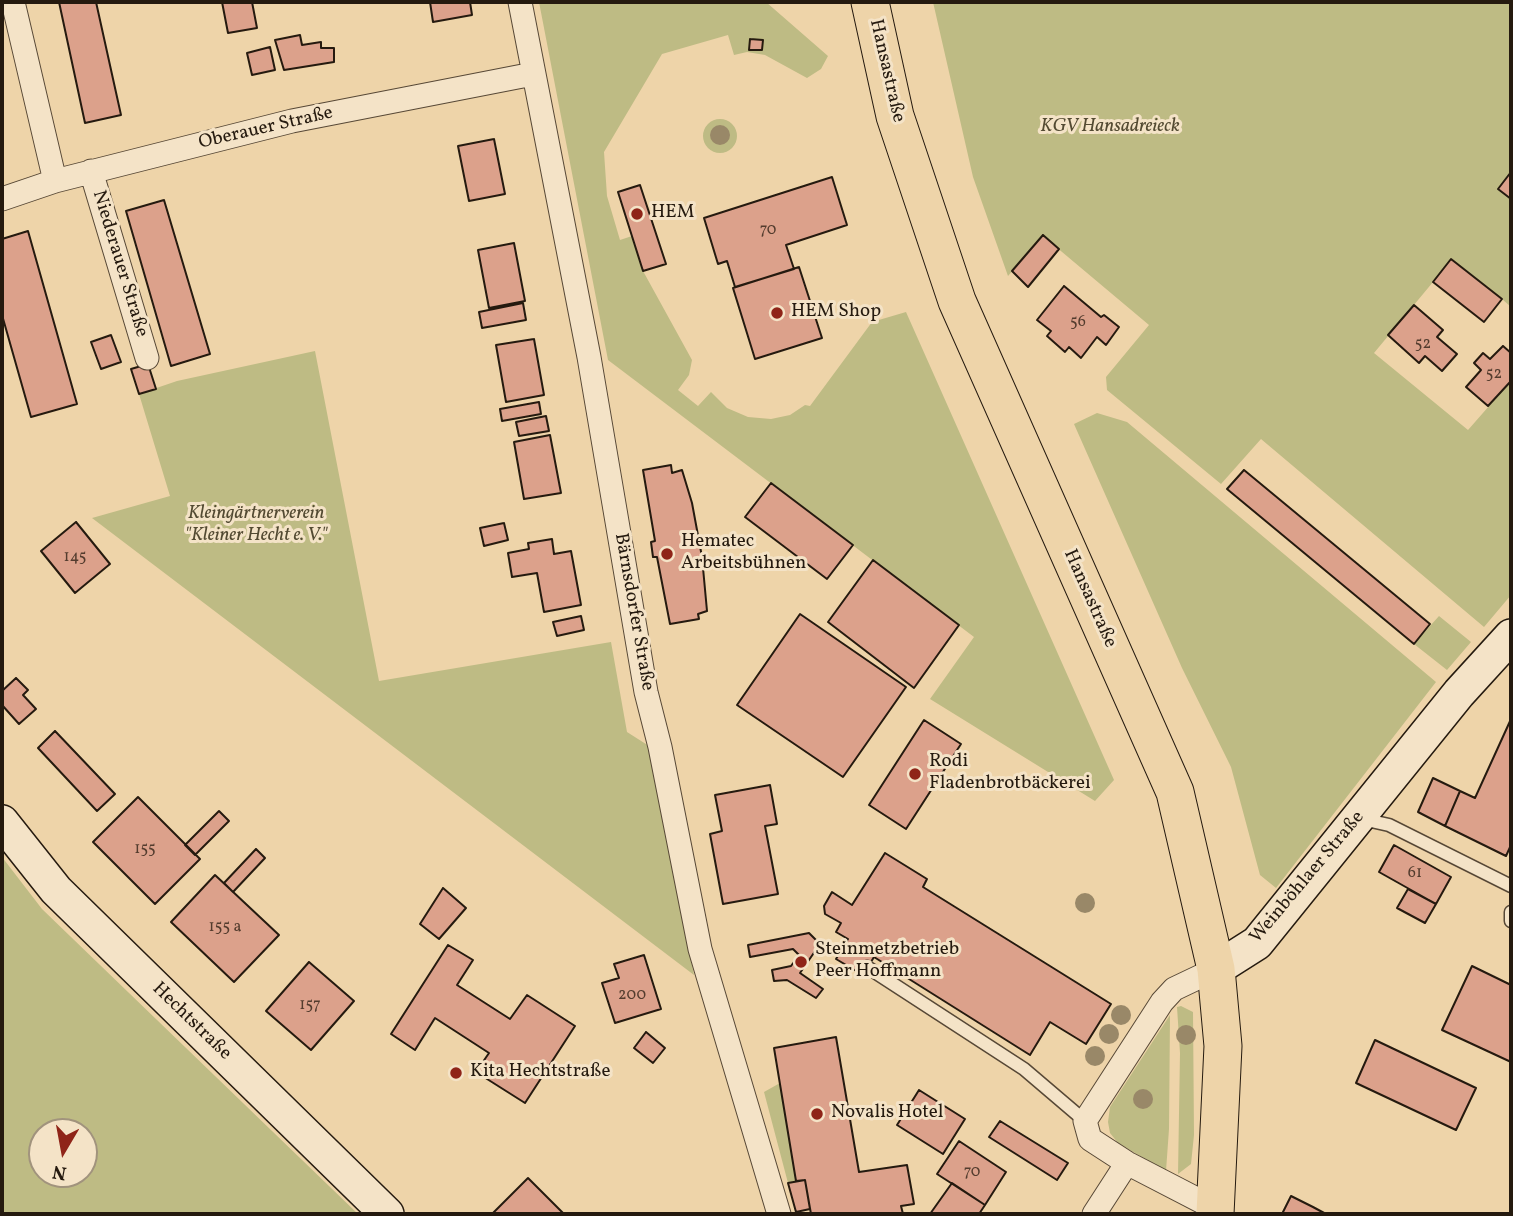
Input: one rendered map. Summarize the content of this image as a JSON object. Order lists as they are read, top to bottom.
{
  "streets": {
    "main road": ["Hansastraße"],
    "street": [
      "Oberauer Straße",
      "Niederauer Straße",
      "Bärnsdorfer Straße",
      "Weinböhlaer Straße",
      "Hechtstraße"
    ]
  },
  "crossings": [
    ["Hansastraße", "Weinböhlaer Straße"],
    ["Oberauer Straße", "Niederauer Straße"],
    ["Oberauer Straße", "Bärnsdorfer Straße"]
  ],
  "parks": ["KGV Hansadreieck", "Kleingärtnerverein \"Kleiner Hecht e. V.\""],
  "places": [
    "HEM",
    "HEM Shop",
    "Hematec Arbeitsbühnen",
    "Rodi Fladenbrotbäckerei",
    "Steinmetzbetrieb Peer Hoffmann",
    "Kita Hechtstraße",
    "Novalis Hotel"
  ],
  "house_numbers": [
    "70",
    "56",
    "52",
    "52",
    "145",
    "155",
    "61",
    "155 a",
    "200",
    "157",
    "70"
  ],
  "north": "bottom"
}
